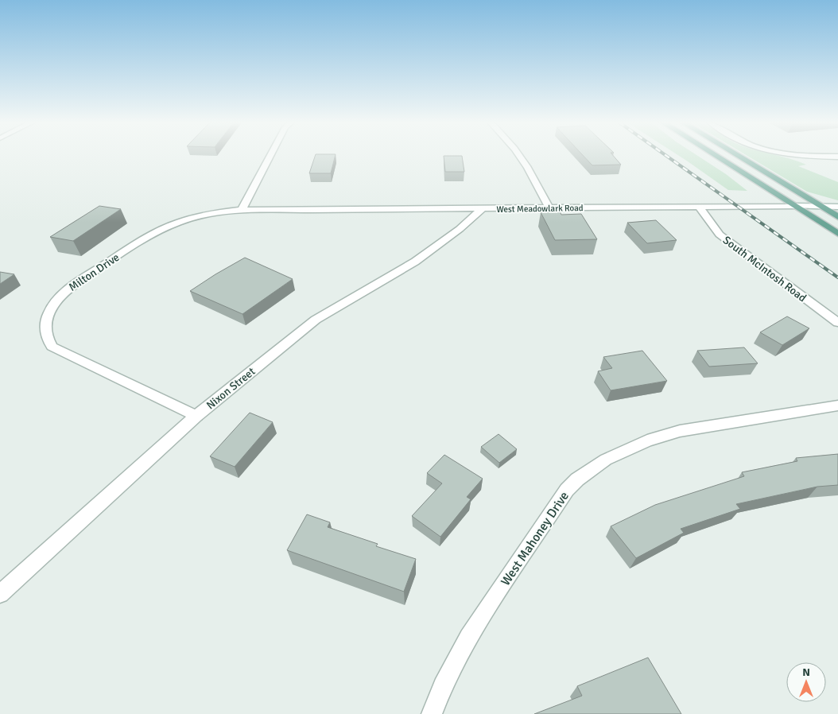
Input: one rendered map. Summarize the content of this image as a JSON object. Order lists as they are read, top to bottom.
{
  "streets": {
    "street": [
      "West Meadowlark Road",
      "South McIntosh Road",
      "Milton Drive",
      "Nixon Street",
      "West Mahoney Drive"
    ]
  },
  "crossings": [
    ["West Meadowlark Road", "South McIntosh Road"],
    ["West Meadowlark Road", "Milton Drive"],
    ["West Meadowlark Road", "Nixon Street"],
    ["Milton Drive", "Nixon Street"]
  ],
  "north": "top"
}
